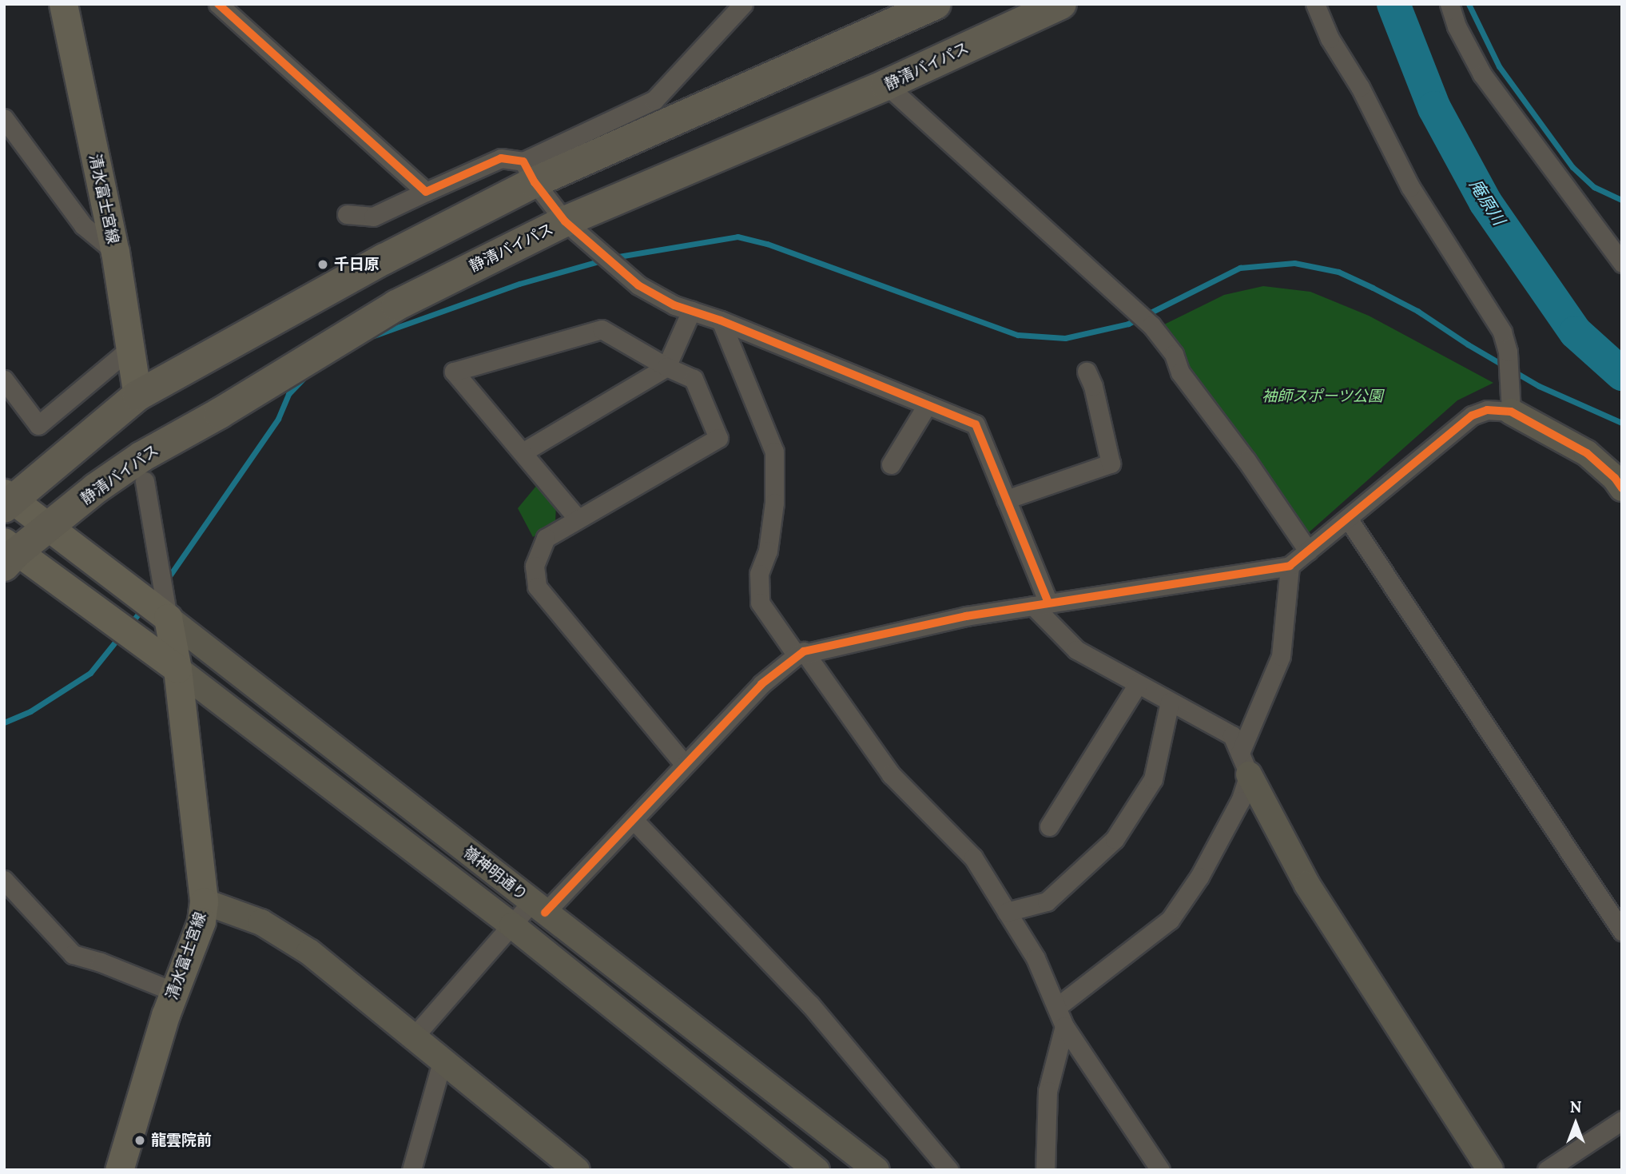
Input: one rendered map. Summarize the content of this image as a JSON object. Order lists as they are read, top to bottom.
{
  "streets": {
    "highway": ["静清バイパス"],
    "main road": ["清水富士宮線", "嶺神明通り"]
  },
  "crossings": [
    ["清水富士宮線", "嶺神明通り"]
  ],
  "water": ["庵原川"],
  "parks": ["袖師スポーツ公園"],
  "places": ["千日原", "龍雲院前"],
  "north": "top"
}
